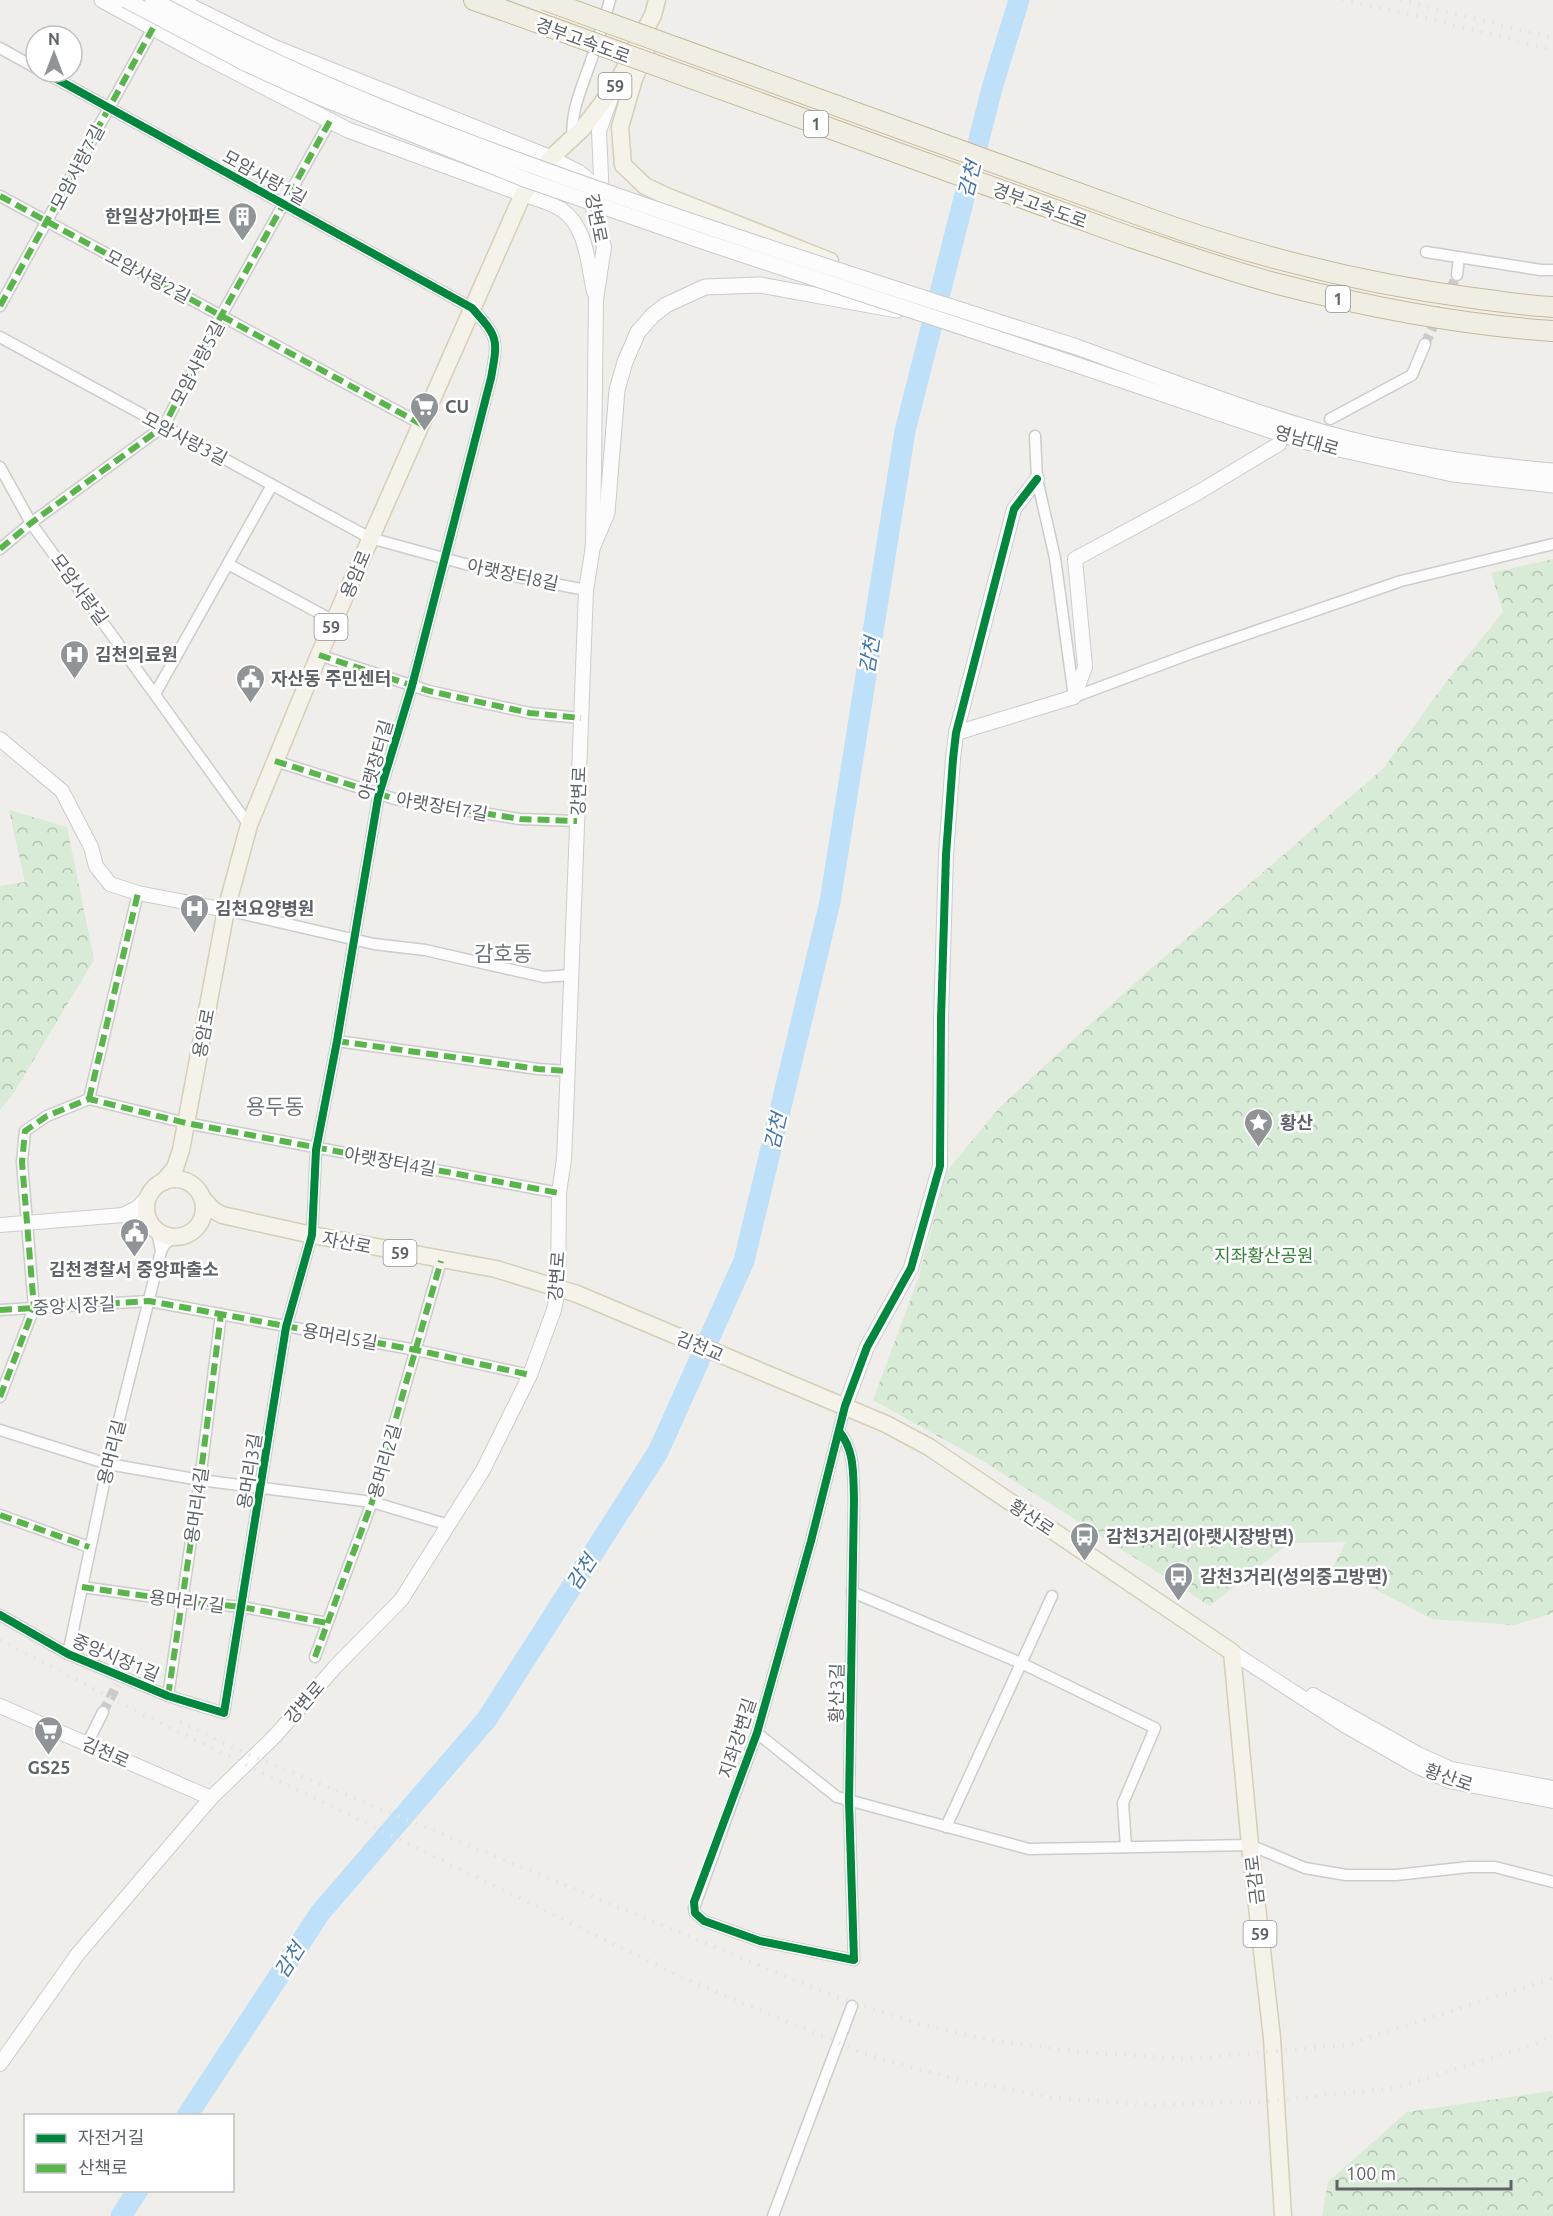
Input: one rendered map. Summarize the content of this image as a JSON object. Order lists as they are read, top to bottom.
{
  "streets": {
    "highway": ["경부고속도로", "1"],
    "main road": [
      "59",
      "영남대로",
      "용암로",
      "자산로",
      "김천교",
      "황산로",
      "금감로"
    ],
    "street": [
      "모암사랑7길",
      "모암사랑1길",
      "강변로",
      "모암사랑2길",
      "모암사랑5길",
      "모암사랑3길",
      "아랫장터8길",
      "모암사랑길",
      "아랫장터길",
      "아랫장터7길",
      "아랫장터4길",
      "중앙시장길",
      "용머리5길",
      "용머리길",
      "용머리2길",
      "용머리3길",
      "용머리4길",
      "용머리7길",
      "중앙시장1길",
      "황산3길",
      "지좌강변길",
      "김천로"
    ]
  },
  "crossings": [
    ["59", "강변로"],
    ["59", "용암로"],
    ["59", "자산로"],
    ["59", "용머리길"],
    ["모암사랑7길", "모암사랑1길"],
    ["모암사랑7길", "모암사랑2길"],
    ["모암사랑1길", "모암사랑5길"],
    ["모암사랑1길", "용암로"],
    ["모암사랑1길", "아랫장터길"],
    ["강변로", "용암로"],
    ["강변로", "아랫장터8길"],
    ["강변로", "아랫장터7길"],
    ["강변로", "아랫장터4길"],
    ["강변로", "자산로"],
    ["강변로", "용머리5길"],
    ["강변로", "김천로"],
    ["모암사랑2길", "모암사랑5길"],
    ["모암사랑2길", "용암로"],
    ["모암사랑5길", "모암사랑3길"],
    ["모암사랑5길", "모암사랑길"],
    ["모암사랑3길", "용암로"],
    ["모암사랑3길", "아랫장터8길"],
    ["용암로", "아랫장터8길"],
    ["용암로", "모암사랑길"],
    ["용암로", "아랫장터길"],
    ["용암로", "아랫장터7길"],
    ["용암로", "아랫장터4길"],
    ["아랫장터8길", "아랫장터길"],
    ["아랫장터길", "아랫장터7길"],
    ["아랫장터길", "아랫장터4길"],
    ["아랫장터길", "자산로"],
    ["아랫장터길", "용머리3길"],
    ["자산로", "김천교"],
    ["자산로", "용머리2길"],
    ["자산로", "용머리3길"],
    ["중앙시장길", "용머리5길"],
    ["중앙시장길", "용머리길"],
    ["용머리5길", "용머리길"],
    ["용머리5길", "용머리2길"],
    ["용머리5길", "용머리3길"],
    ["용머리5길", "용머리4길"],
    ["김천교", "황산로"],
    ["용머리길", "용머리7길"],
    ["용머리길", "중앙시장1길"],
    ["용머리2길", "용머리7길"],
    ["용머리3길", "용머리7길"],
    ["용머리3길", "중앙시장1길"],
    ["용머리4길", "용머리7길"],
    ["용머리4길", "중앙시장1길"],
    ["황산로", "지좌강변길"],
    ["황산로", "금감로"],
    ["황산3길", "지좌강변길"]
  ],
  "districts": ["감호동", "용두동"],
  "water": ["감천"],
  "parks": ["지좌황산공원"],
  "places": {
    "building": ["한일상가아파트"],
    "supermarket": ["CU", "GS25"],
    "hospital": ["김천의료원", "김천요양병원"],
    "public building": ["자산동 주민센터", "김천경찰서 중앙파출소"],
    "place": ["황산"],
    "bus stop": ["감천3거리(아랫시장방면)", "감천3거리(성의중고방면)"]
  },
  "legend": ["자전거길", "산책로"],
  "scale_bar": "100 m",
  "north": "top"
}
